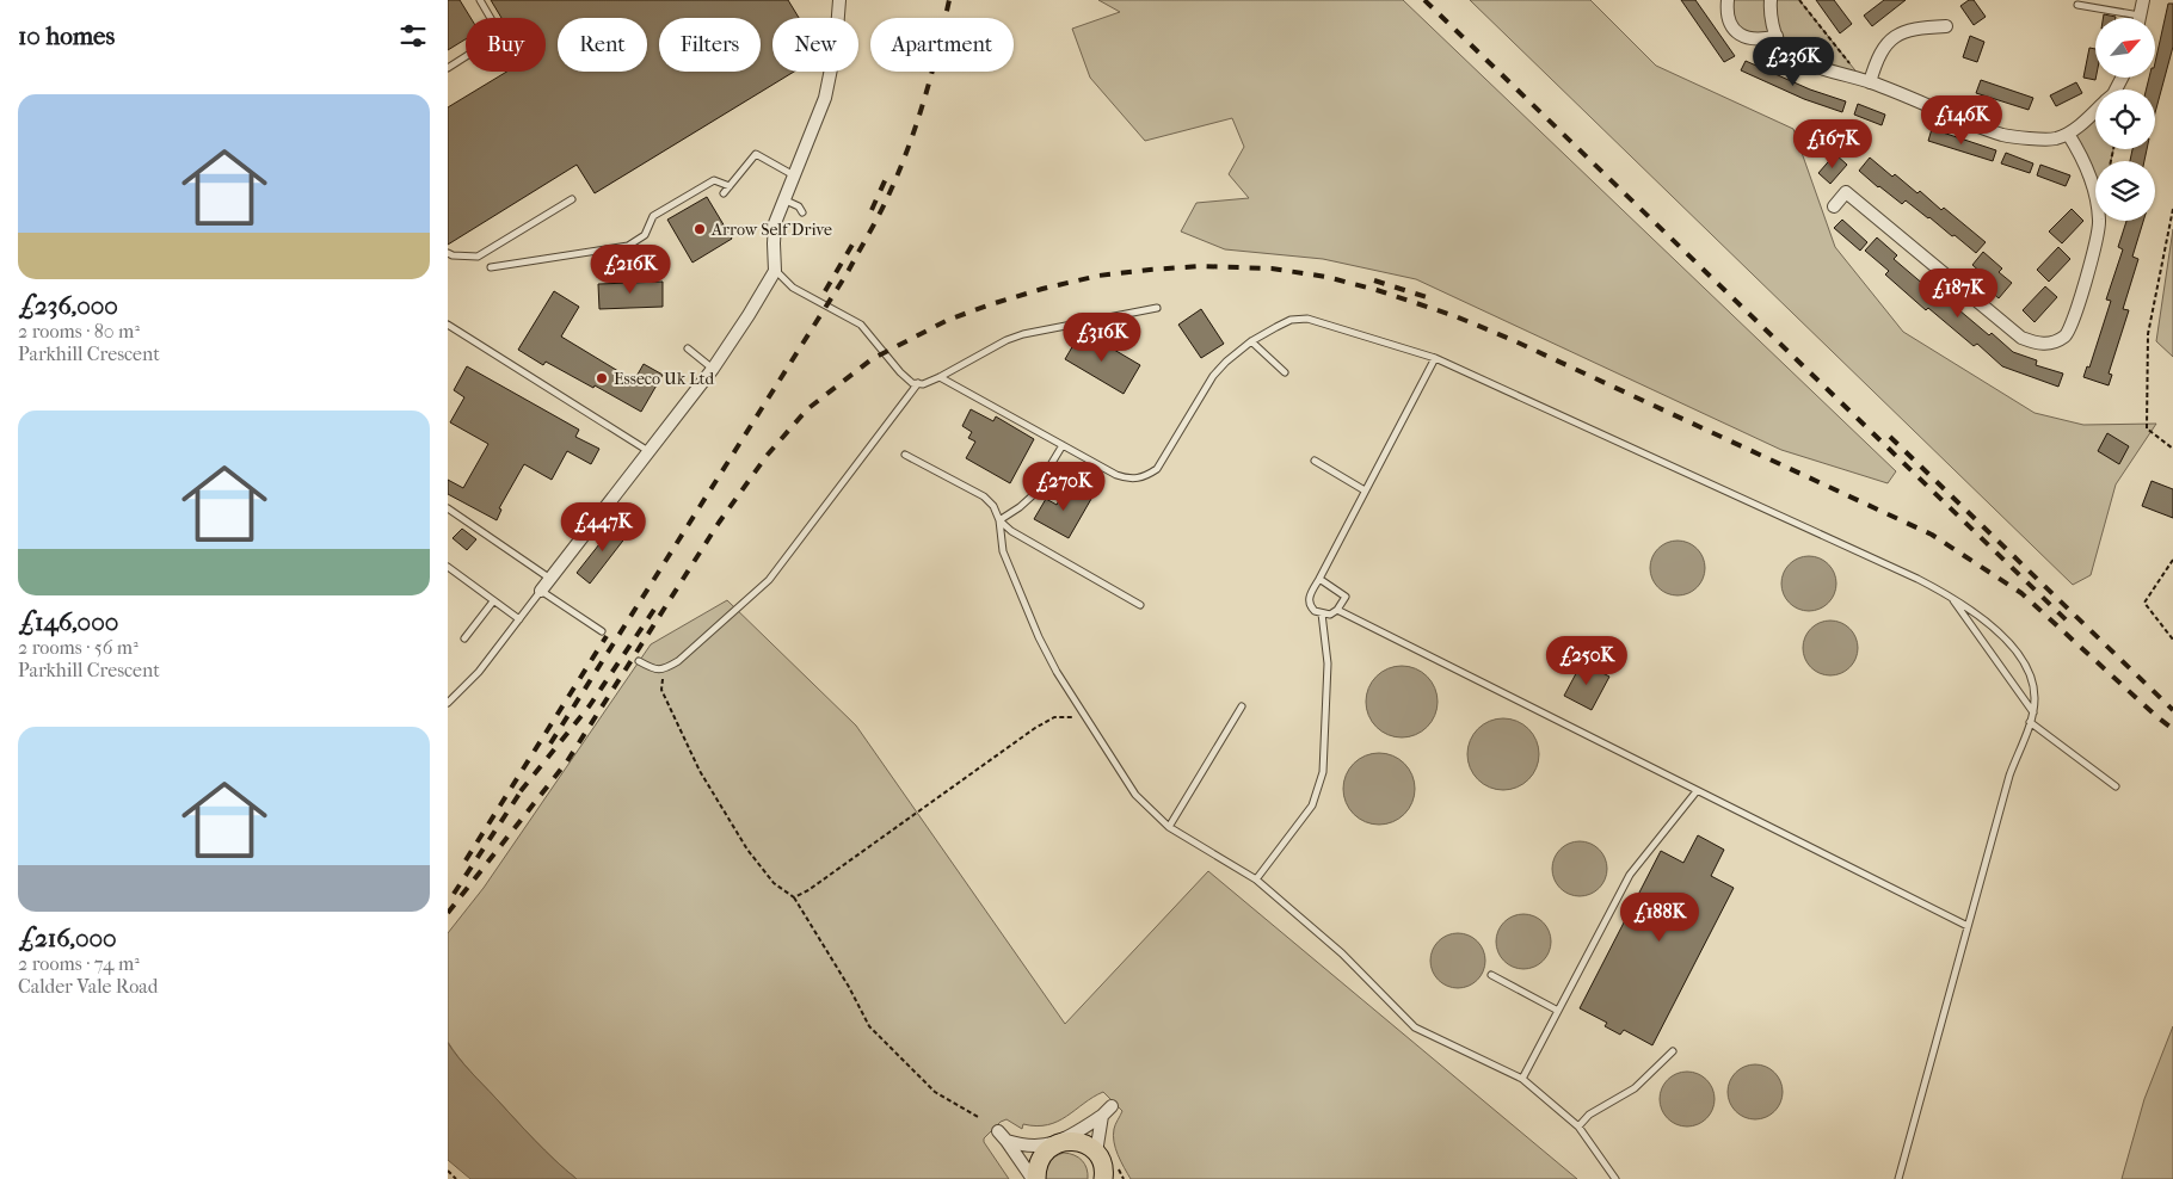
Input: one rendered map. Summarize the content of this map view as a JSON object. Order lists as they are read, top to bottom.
{
  "places": ["Arrow Self Drive", "Esseco Uk Ltd"],
  "north": "top right",
  "page": {
    "heading": "10 homes",
    "chip": [
      "Buy",
      "Rent",
      "Filters",
      "New",
      "Apartment"
    ],
    "price": [
      "£236K",
      "£146K",
      "£167K",
      "£216K",
      "£187K",
      "£316K",
      "£270K",
      "£447K",
      "£250K",
      "£188K"
    ],
    "list": [
      {
        "name": "£236,000",
        "note": "2 rooms · 80 m² · Parkhill Crescent"
      },
      {
        "name": "£146,000",
        "note": "2 rooms · 56 m² · Parkhill Crescent"
      },
      {
        "name": "£216,000",
        "note": "2 rooms · 74 m² · Calder Vale Road"
      }
    ]
  }
}
